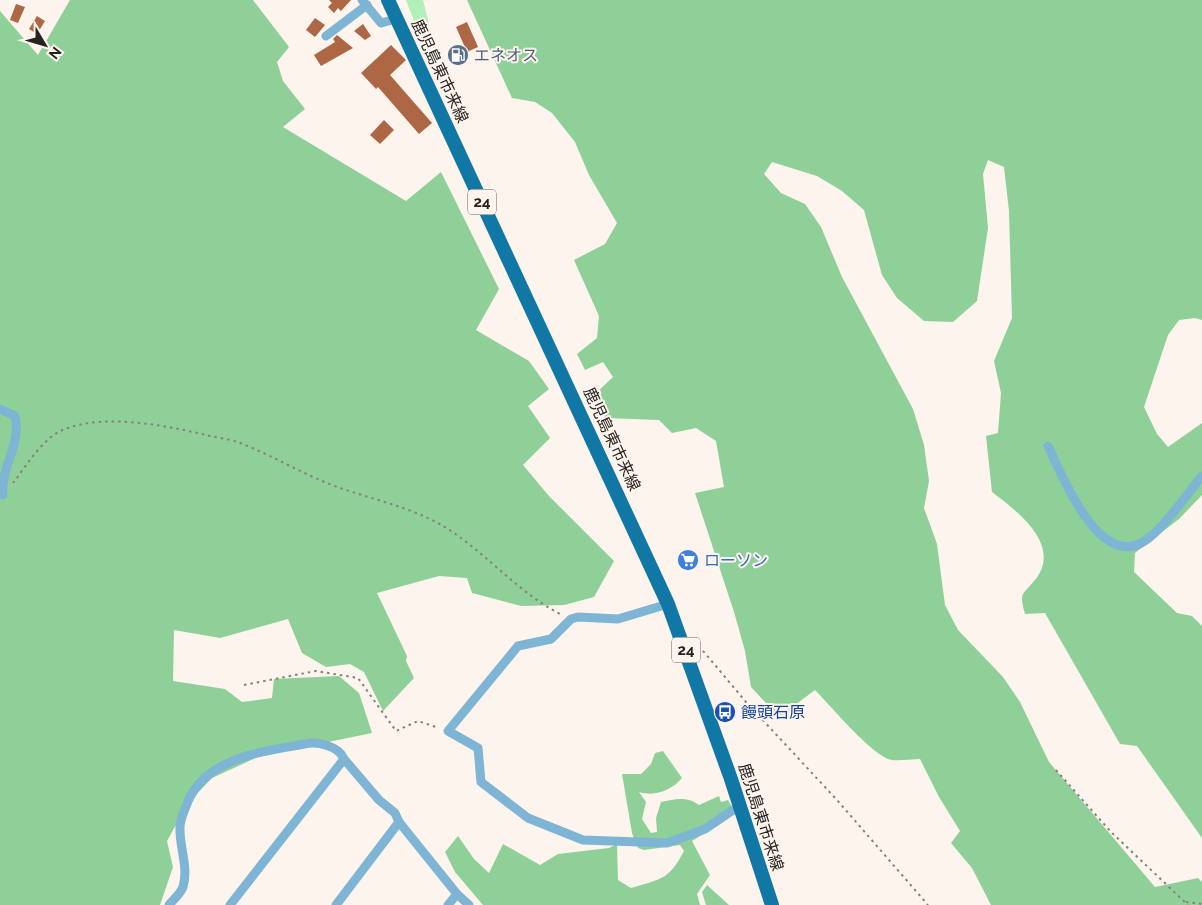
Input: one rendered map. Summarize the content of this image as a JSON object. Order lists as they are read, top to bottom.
{
  "streets": {
    "main road": ["鹿児島東市来線", "24"]
  },
  "places": {
    "fuel station": ["エネオス"],
    "supermarket": ["ローソン"],
    "bus stop": ["饅頭石原"]
  },
  "north": "bottom right"
}
